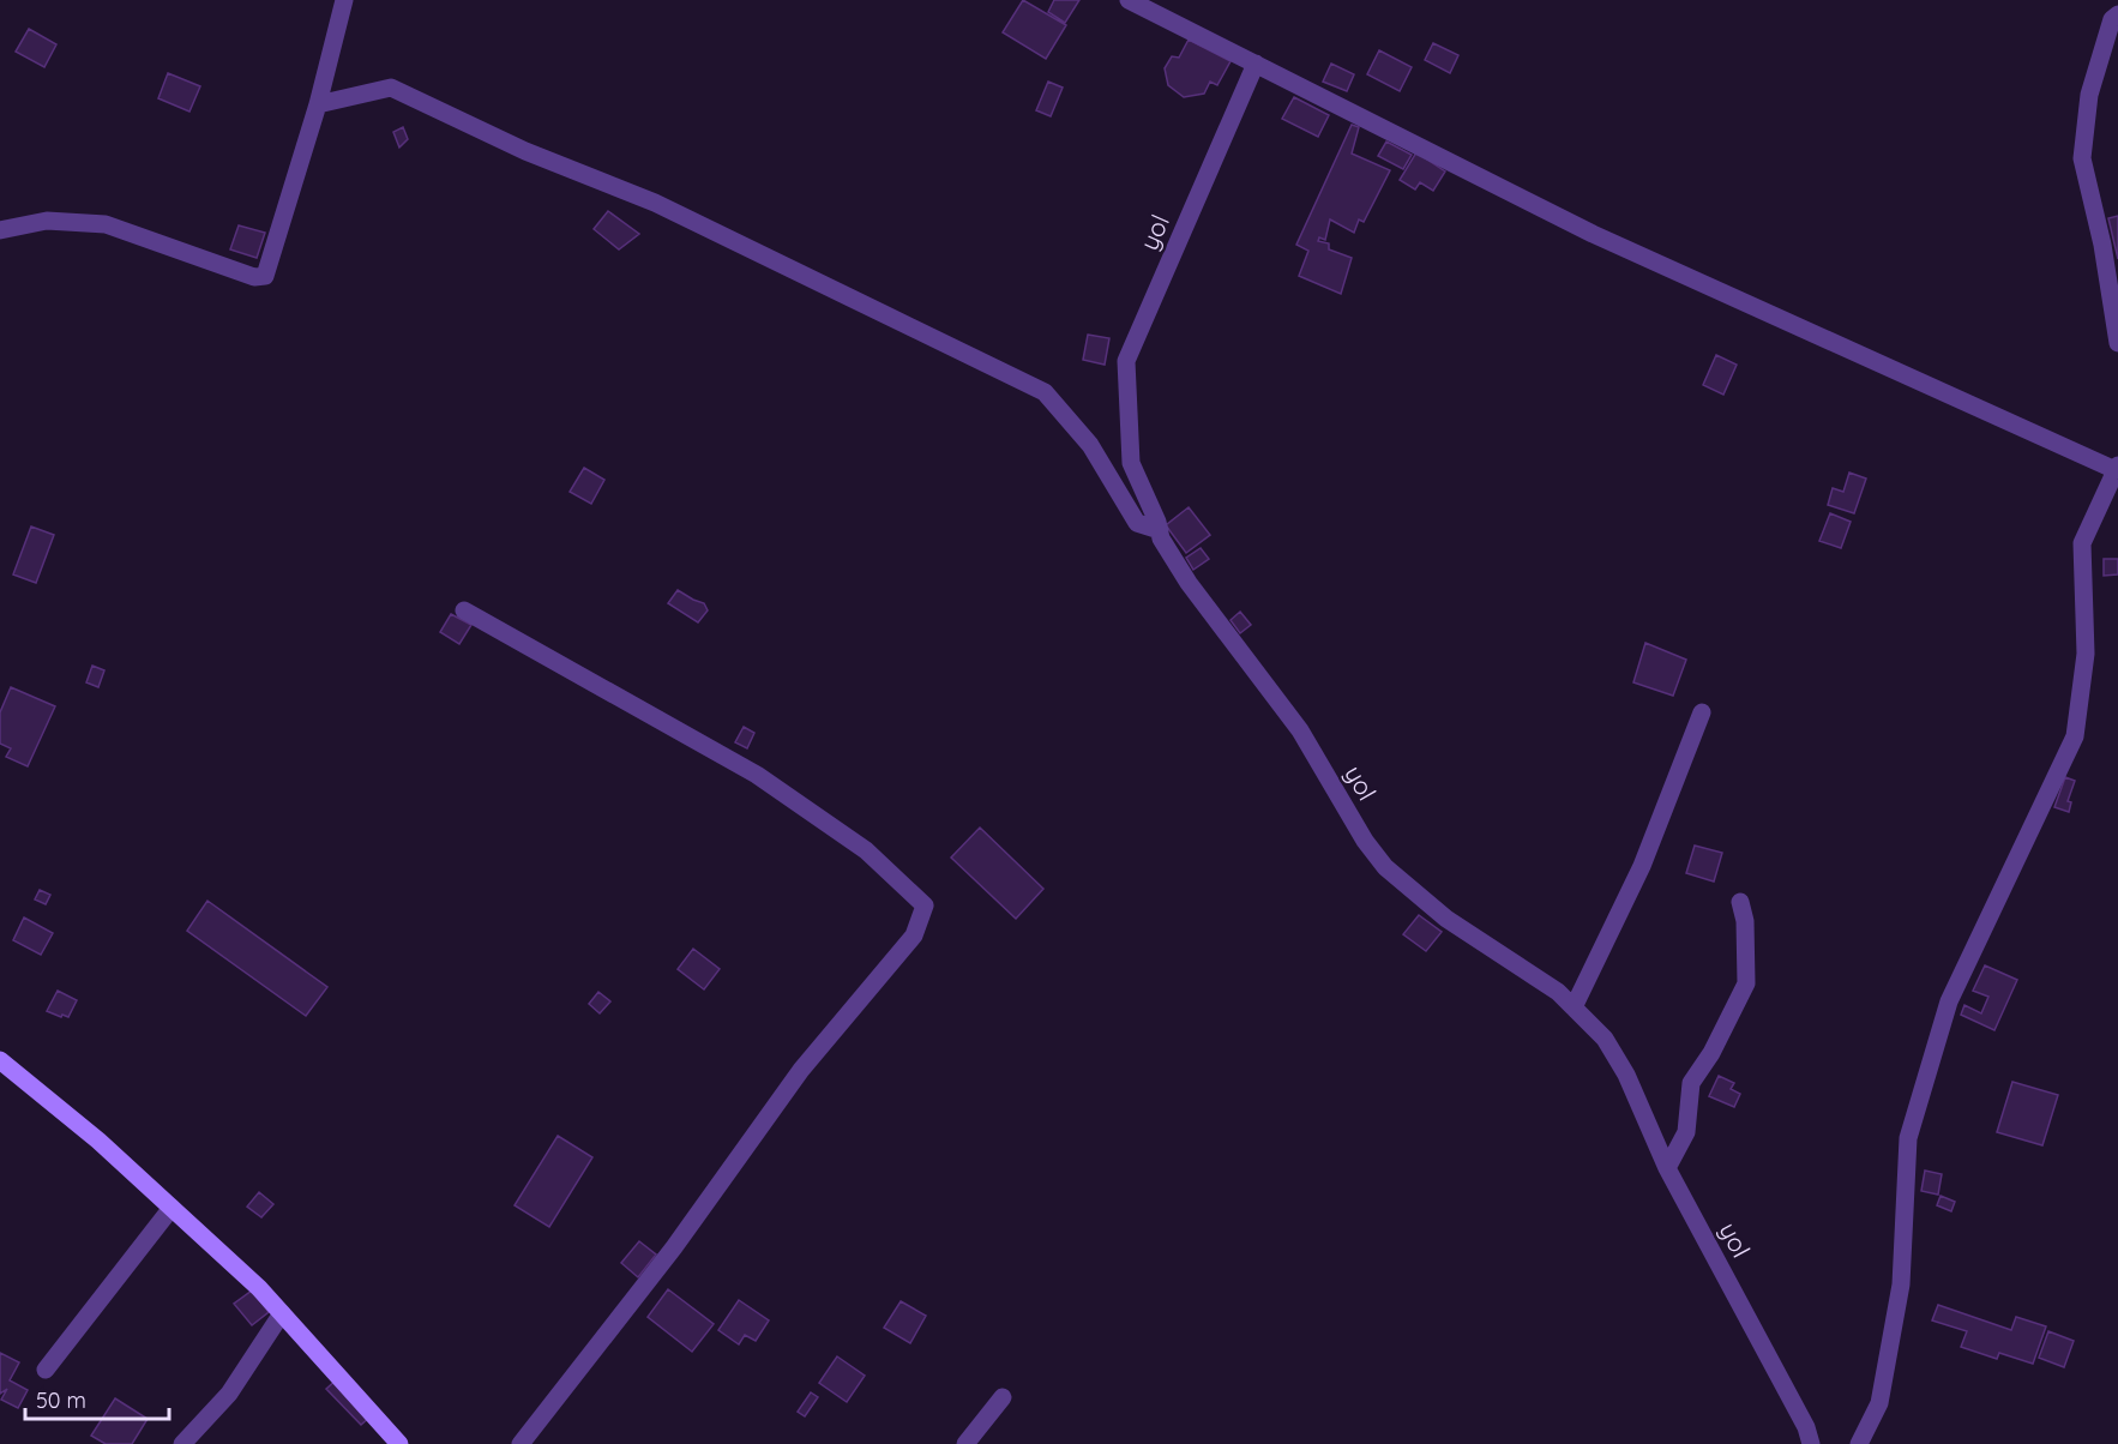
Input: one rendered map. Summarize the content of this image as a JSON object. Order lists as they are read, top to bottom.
{
  "streets": {
    "street": ["yol"]
  },
  "scale_bar": "50 m"
}
